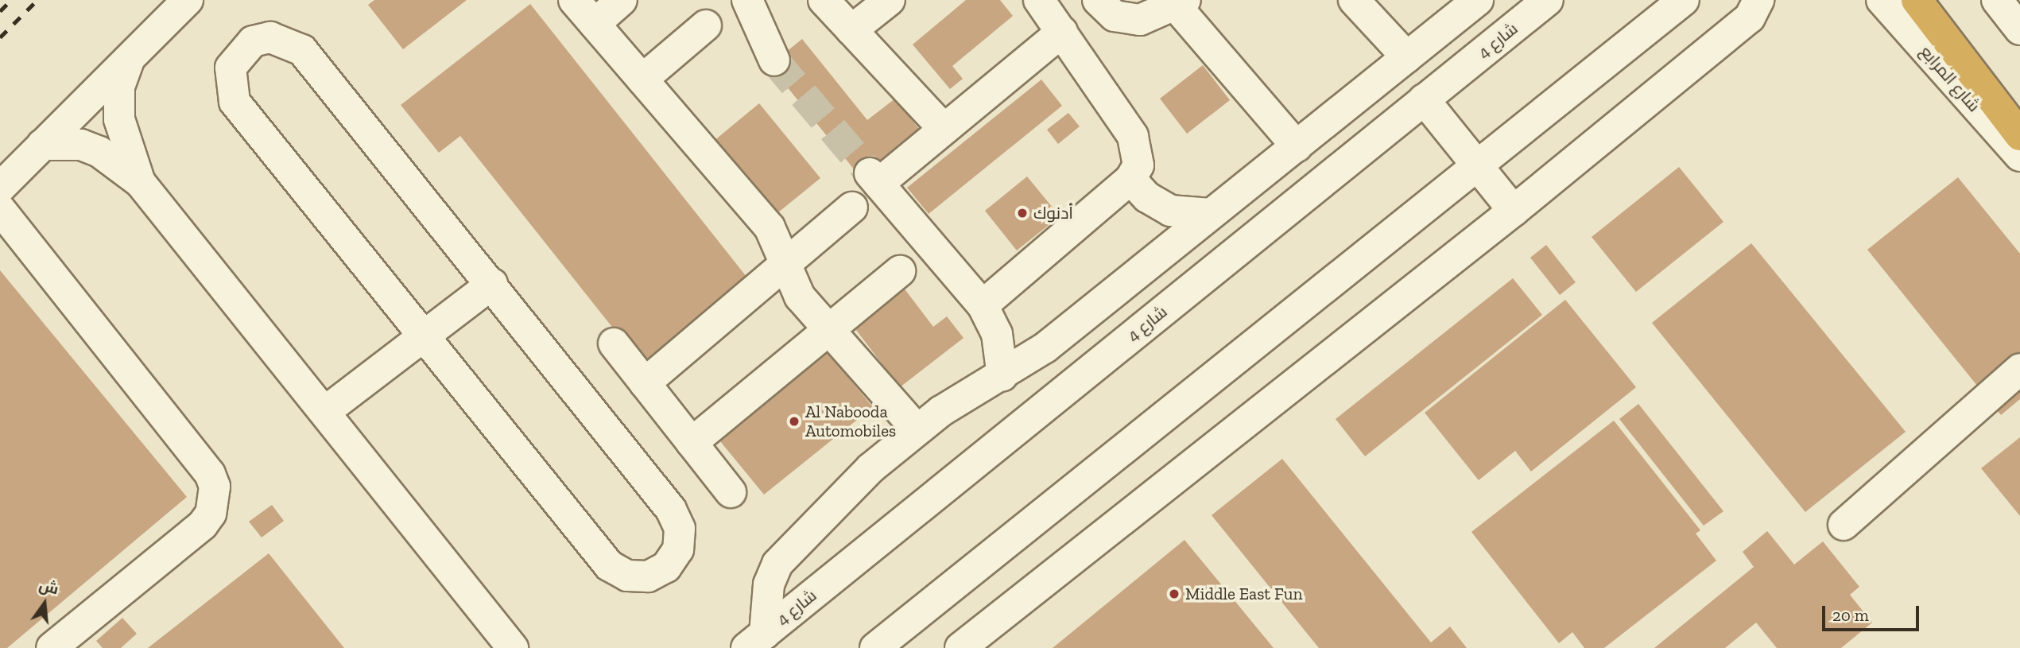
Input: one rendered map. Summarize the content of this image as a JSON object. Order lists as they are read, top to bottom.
{
  "streets": {
    "street": ["شارع 4", "شارع المرابع"]
  },
  "places": ["أدنوك", "Al Nabooda Automobiles", "Middle East Fun"],
  "scale_bar": "20 m",
  "north": "top"
}
